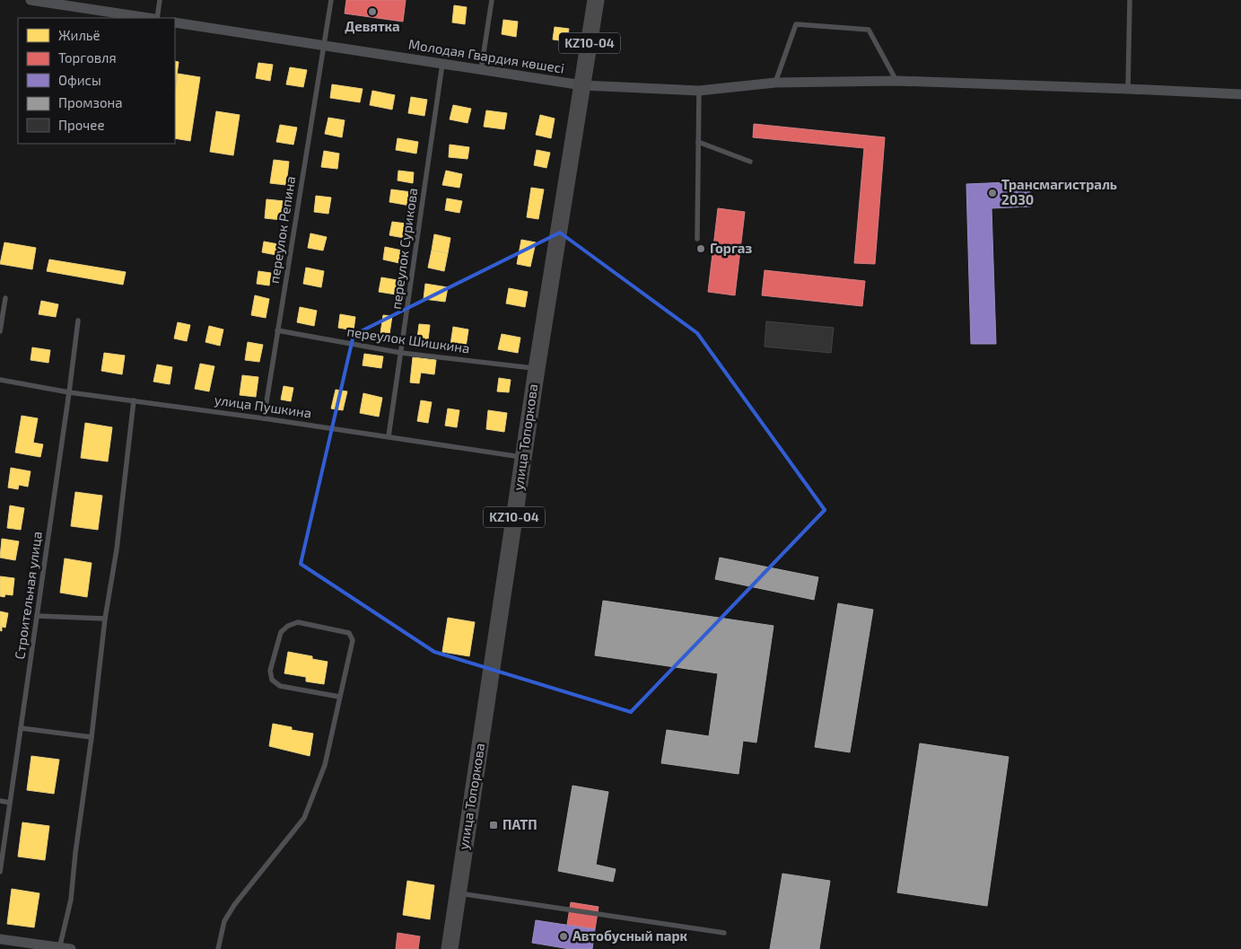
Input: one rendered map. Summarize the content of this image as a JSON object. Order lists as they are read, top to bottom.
{
  "streets": {
    "highway": ["KZ10-04", "улица Топоркова"],
    "street": ["Молодая Гвардия көшесі"],
    "lane": [
      "переулок Репина",
      "переулок Сурикова",
      "переулок Шишкина",
      "улица Пушкина",
      "Строительная улица"
    ]
  },
  "crossings": [
    ["KZ10-04", "Молодая Гвардия көшесі"],
    ["KZ10-04", "улица Топоркова"],
    ["Молодая Гвардия көшесі", "переулок Репина"],
    ["Молодая Гвардия көшесі", "переулок Сурикова"],
    ["Молодая Гвардия көшесі", "улица Топоркова"],
    ["переулок Репина", "переулок Шишкина"],
    ["переулок Репина", "улица Пушкина"],
    ["переулок Сурикова", "переулок Шишкина"],
    ["переулок Сурикова", "улица Пушкина"],
    ["переулок Шишкина", "улица Топоркова"],
    ["улица Пушкина", "улица Топоркова"],
    ["улица Пушкина", "Строительная улица"]
  ],
  "places": {
    "other": [
      "Девятка",
      "Трансмагистраль 2030",
      "Горгаз",
      "Автобусный парк"
    ],
    "transit": ["ПАТП"]
  },
  "legend": [
    "Жильё",
    "Торговля",
    "Офисы",
    "Промзона",
    "Прочее"
  ]
}
